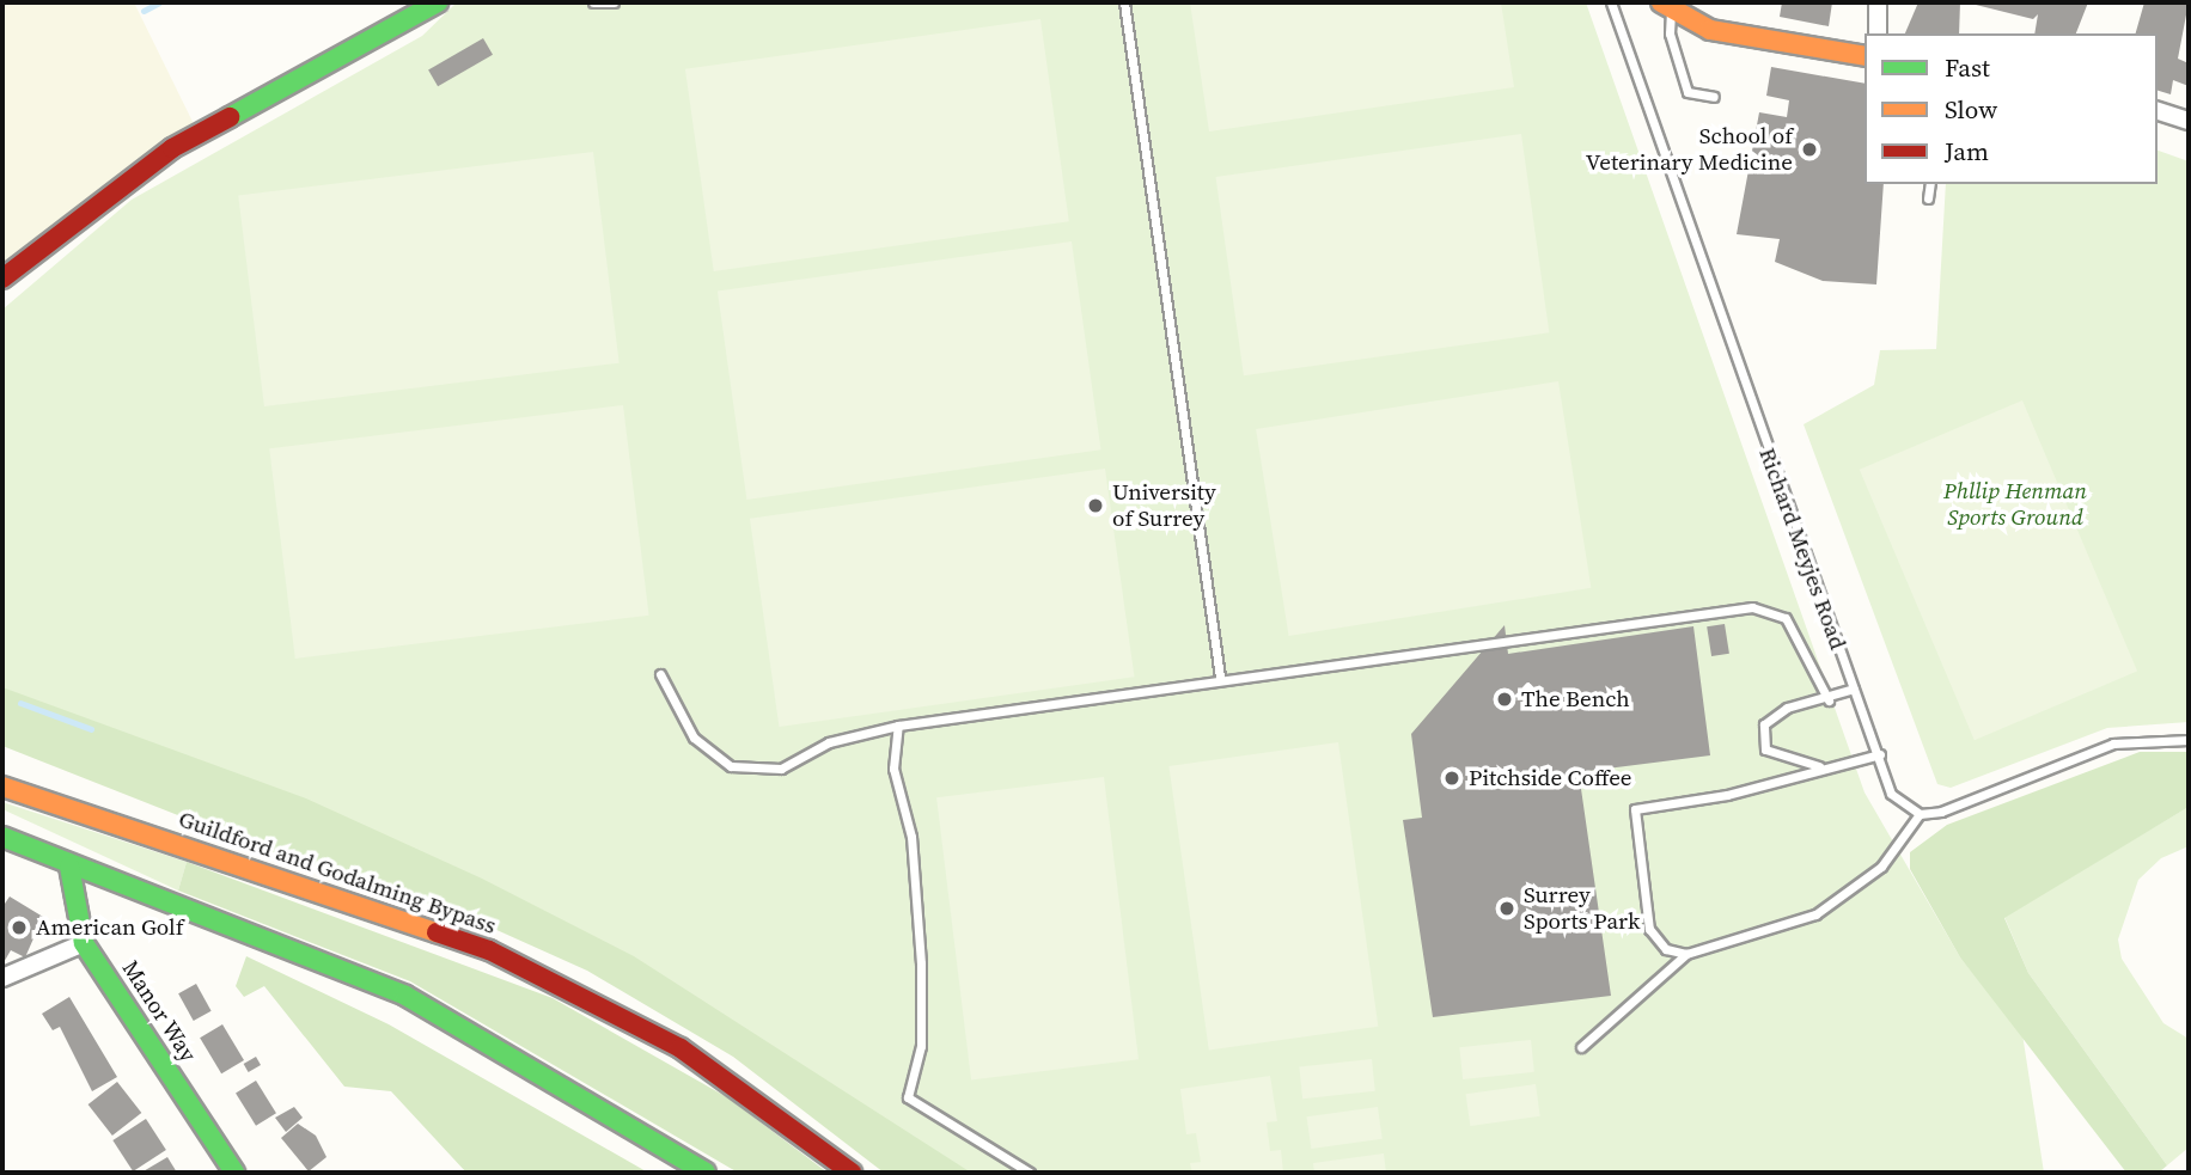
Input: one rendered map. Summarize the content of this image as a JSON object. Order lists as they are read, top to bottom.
{
  "streets": {
    "main road": ["Guildford and Godalming Bypass", "Manor Way"],
    "lane": ["Richard Meyjes Road"]
  },
  "parks": ["Phllip Henman Sports Ground"],
  "places": [
    "School of Veterinary Medicine",
    "University of Surrey",
    "The Bench",
    "Pitchside Coffee",
    "Surrey Sports Park",
    "American Golf"
  ],
  "legend": ["Fast", "Slow", "Jam"]
}
